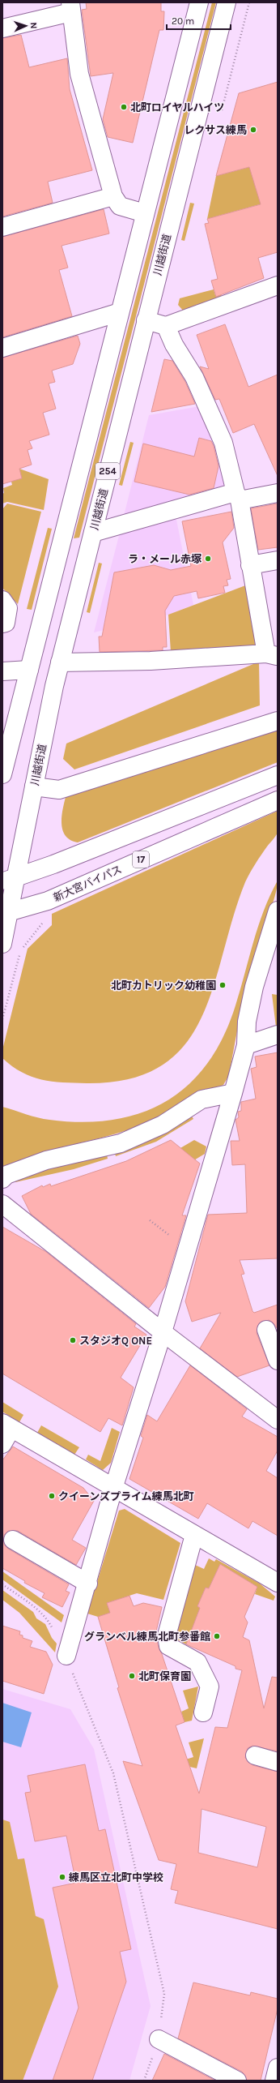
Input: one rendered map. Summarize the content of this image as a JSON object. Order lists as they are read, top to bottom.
{
  "streets": {
    "main road": [
      "川越街道",
      "254",
      "17",
      "新大宮バイパス"
    ]
  },
  "crossings": [
    ["川越街道", "新大宮バイパス"]
  ],
  "places": [
    "北町ロイヤルハイツ",
    "レクサス練馬",
    "ラ・メール赤塚",
    "北町カトリック幼稚園",
    "スタジオQ ONE",
    "クイーンズプライム練馬北町",
    "グランベル練馬北町参番館",
    "北町保育園",
    "練馬区立北町中学校"
  ],
  "scale_bar": "20 m",
  "north": "right"
}
